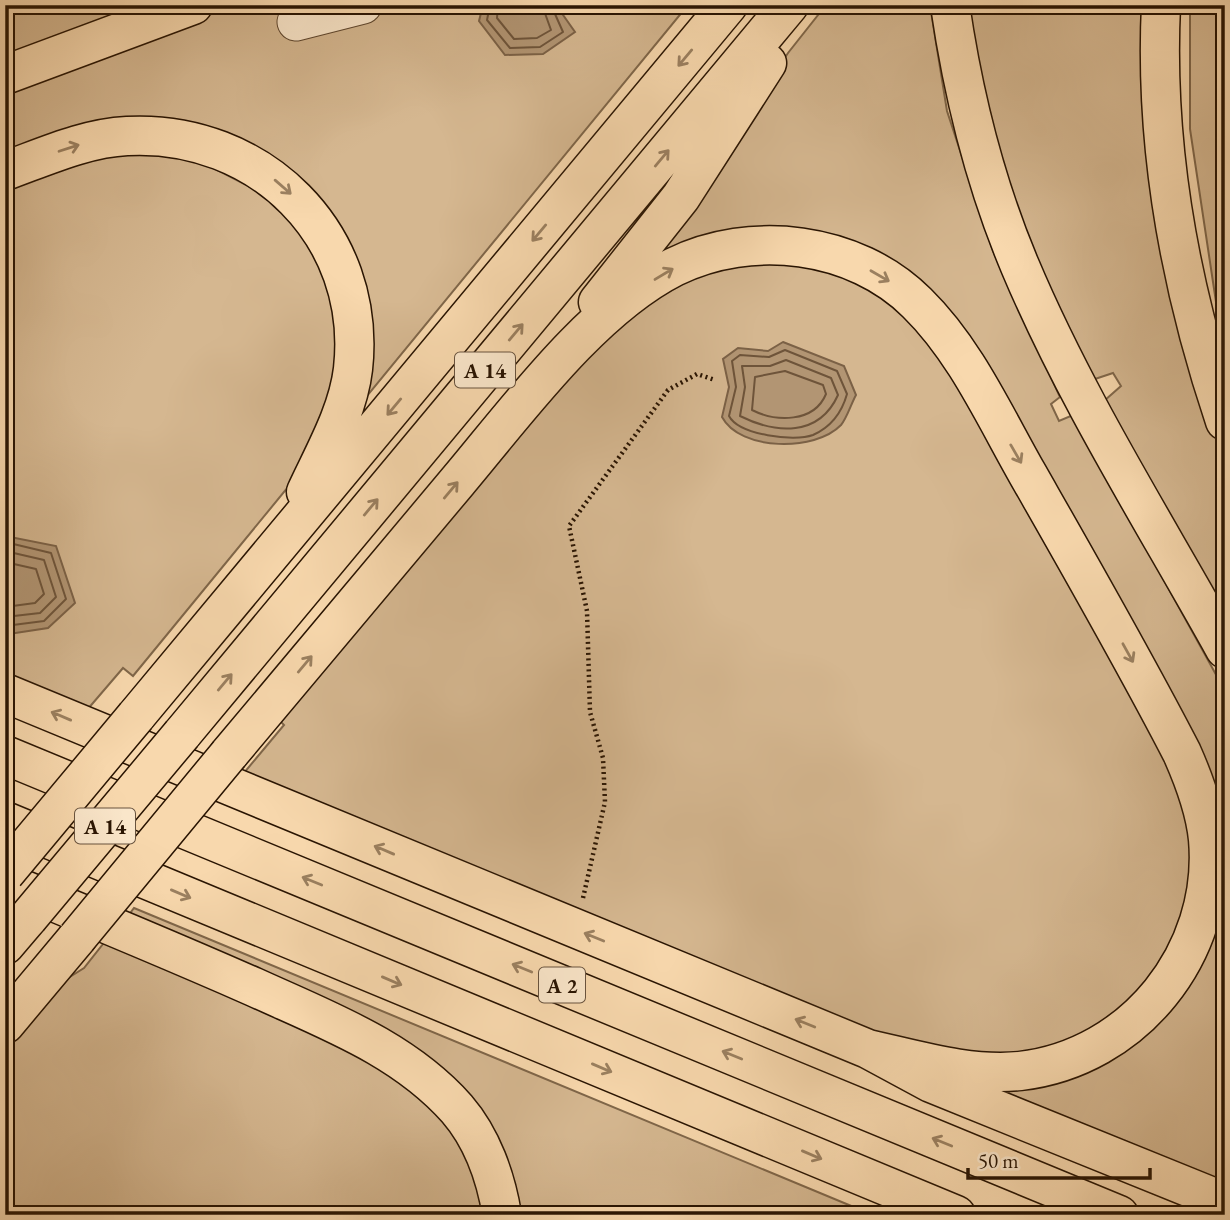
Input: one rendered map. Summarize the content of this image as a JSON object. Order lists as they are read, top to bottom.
{
  "streets": {
    "highway": ["A 14", "A 2"]
  },
  "scale_bar": "50 m"
}
